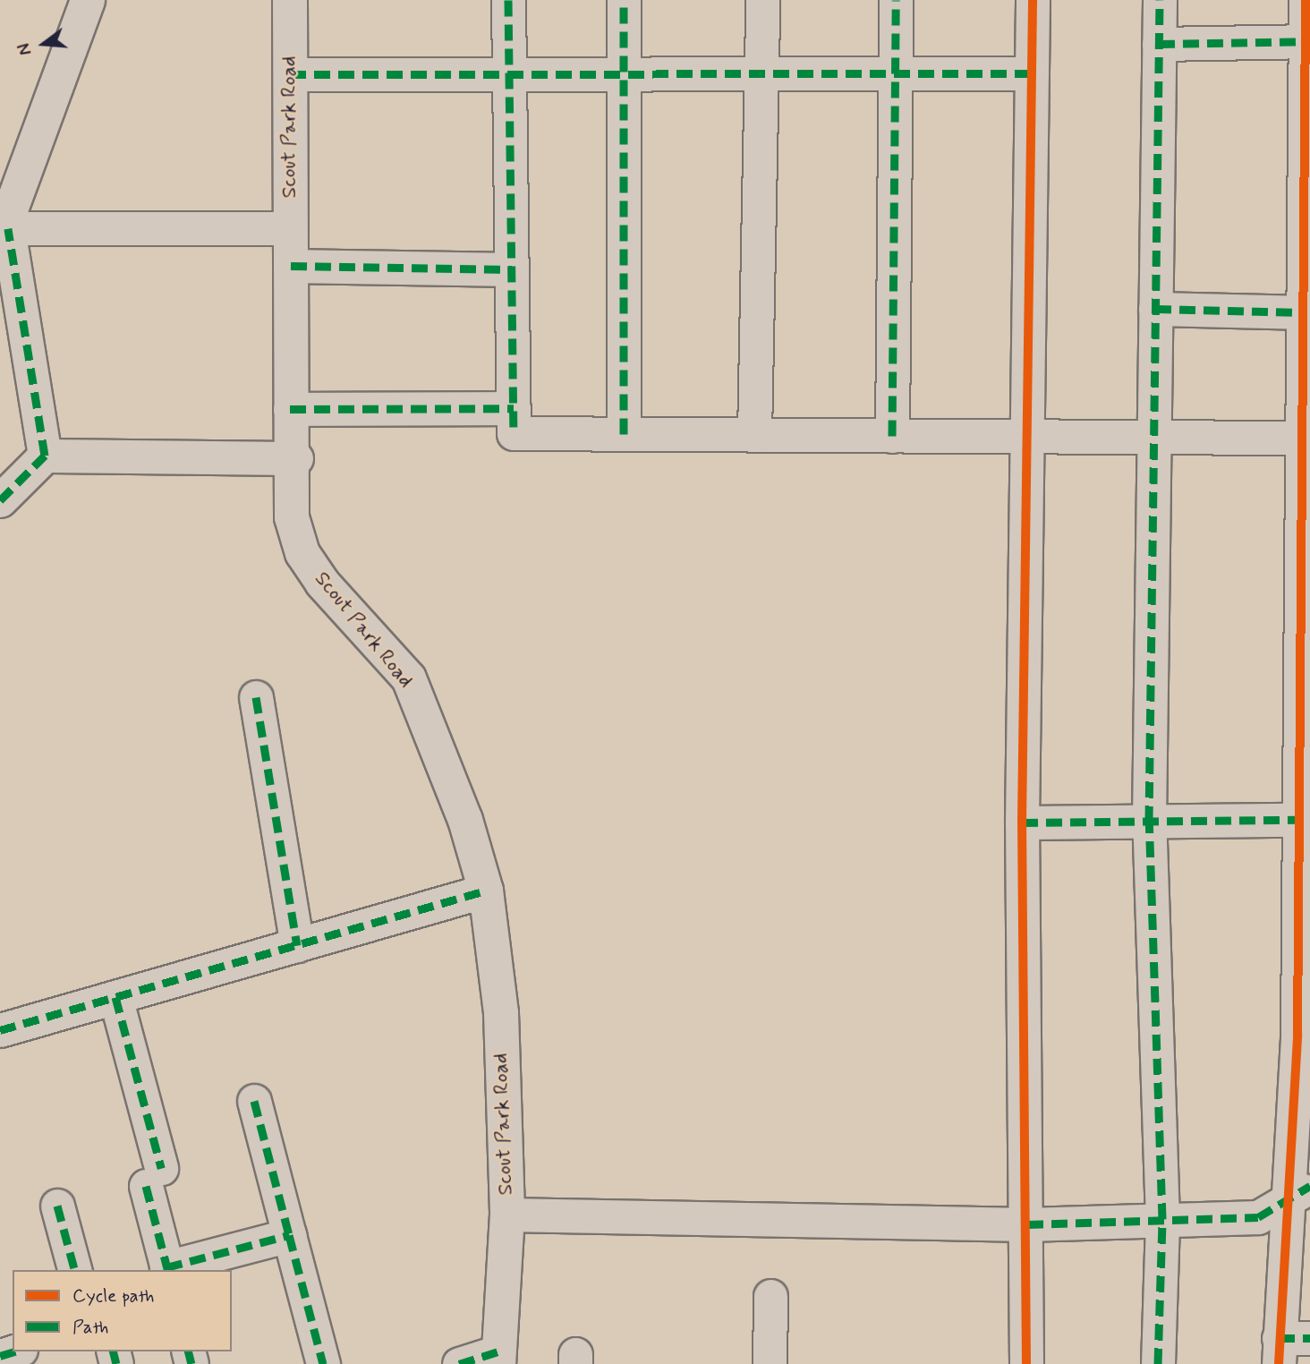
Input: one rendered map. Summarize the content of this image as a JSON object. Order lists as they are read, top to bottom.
{
  "streets": {
    "main road": ["Scout Park Road"]
  },
  "legend": ["Cycle path", "Path"],
  "north": "left"
}
